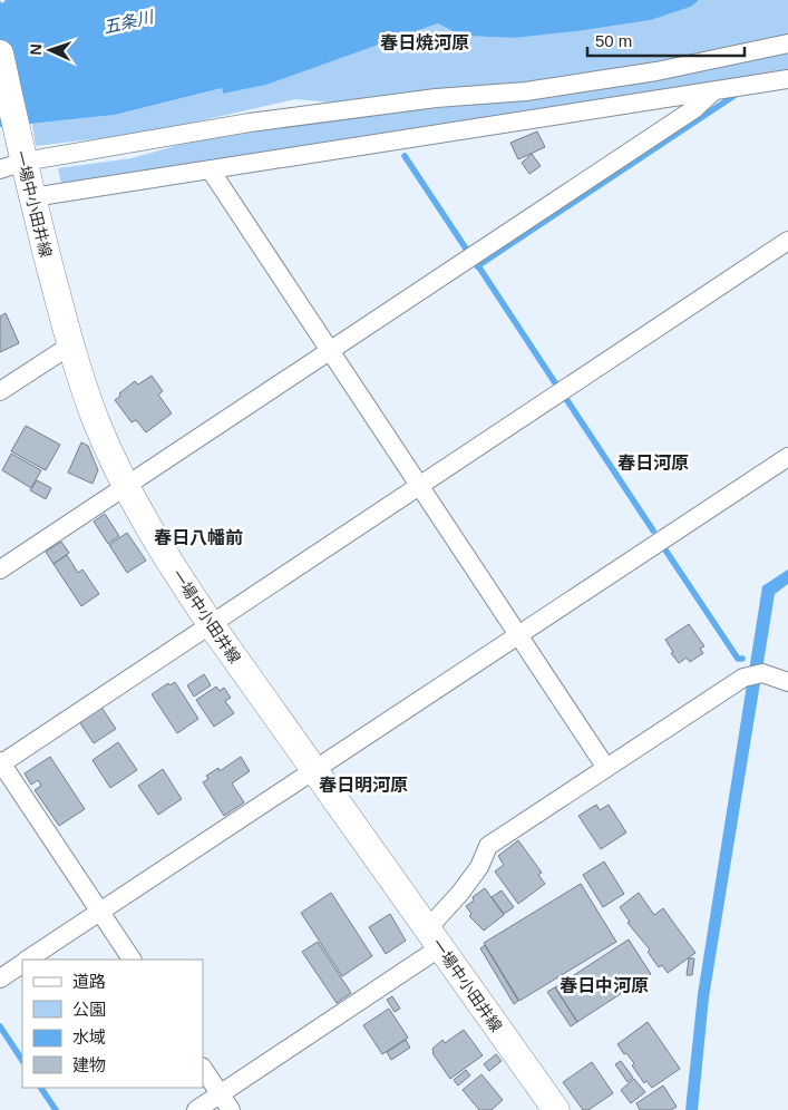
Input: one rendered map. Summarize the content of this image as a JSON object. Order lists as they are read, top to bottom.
{
  "streets": {
    "main road": ["一場中小田井線"]
  },
  "districts": [
    "春日焼河原",
    "春日河原",
    "春日八幡前",
    "春日明河原",
    "春日中河原"
  ],
  "water": ["五条川"],
  "legend": [
    "道路",
    "公園",
    "水域",
    "建物"
  ],
  "scale_bar": "50 m",
  "north": "left"
}
